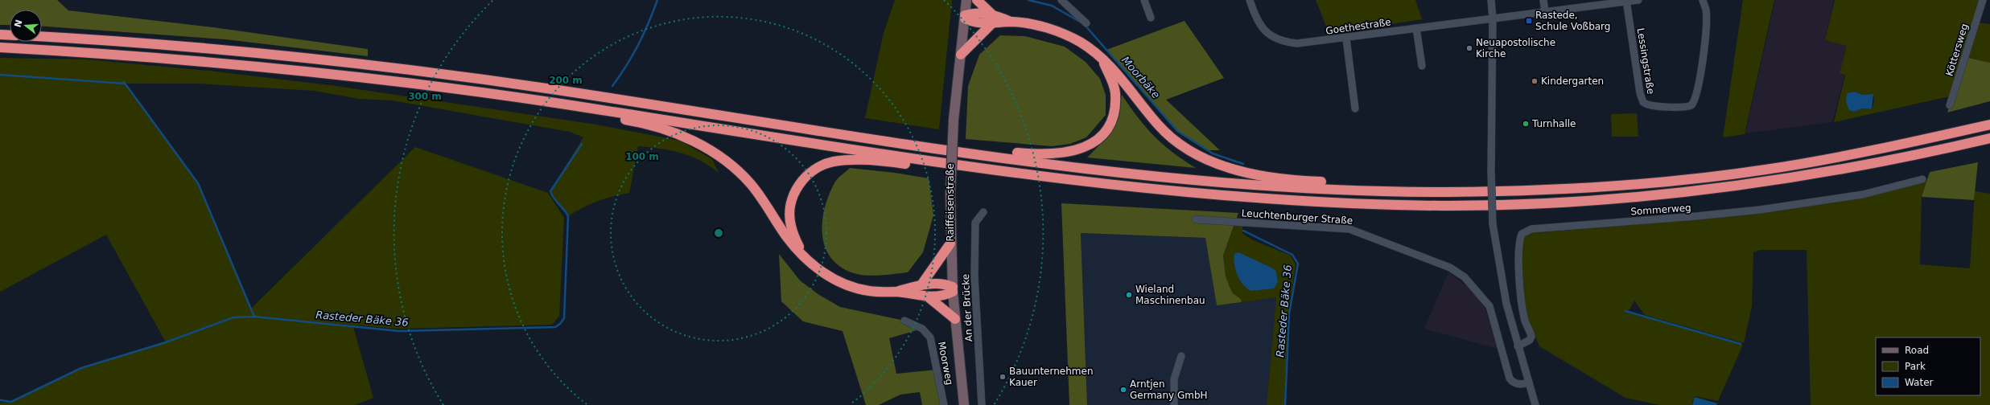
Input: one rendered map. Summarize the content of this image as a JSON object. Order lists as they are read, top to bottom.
{
  "streets": {
    "main road": ["Raiffeisenstraße"],
    "street": [
      "Goethestraße",
      "Köttersweg",
      "Lessingstraße",
      "Sommerweg",
      "Leuchtenburger Straße",
      "An der Brücke",
      "Moorweg"
    ]
  },
  "crossings": [
    ["Goethestraße", "Lessingstraße"]
  ],
  "water": ["Moorbäke", "Rasteder Bäke 36"],
  "places": {
    "transit": ["Rastede, Schule Voßbarg"],
    "other": [
      "Neuapostolische Kirche",
      "Kindergarten",
      "Turnhalle",
      "Wieland Maschinenbau",
      "Bauunternehmen Kauer",
      "Arntjen Germany GmbH"
    ]
  },
  "legend": ["Road", "Park", "Water"],
  "north": "left",
  "rings": ["200 m", "300 m", "100 m"]
}
